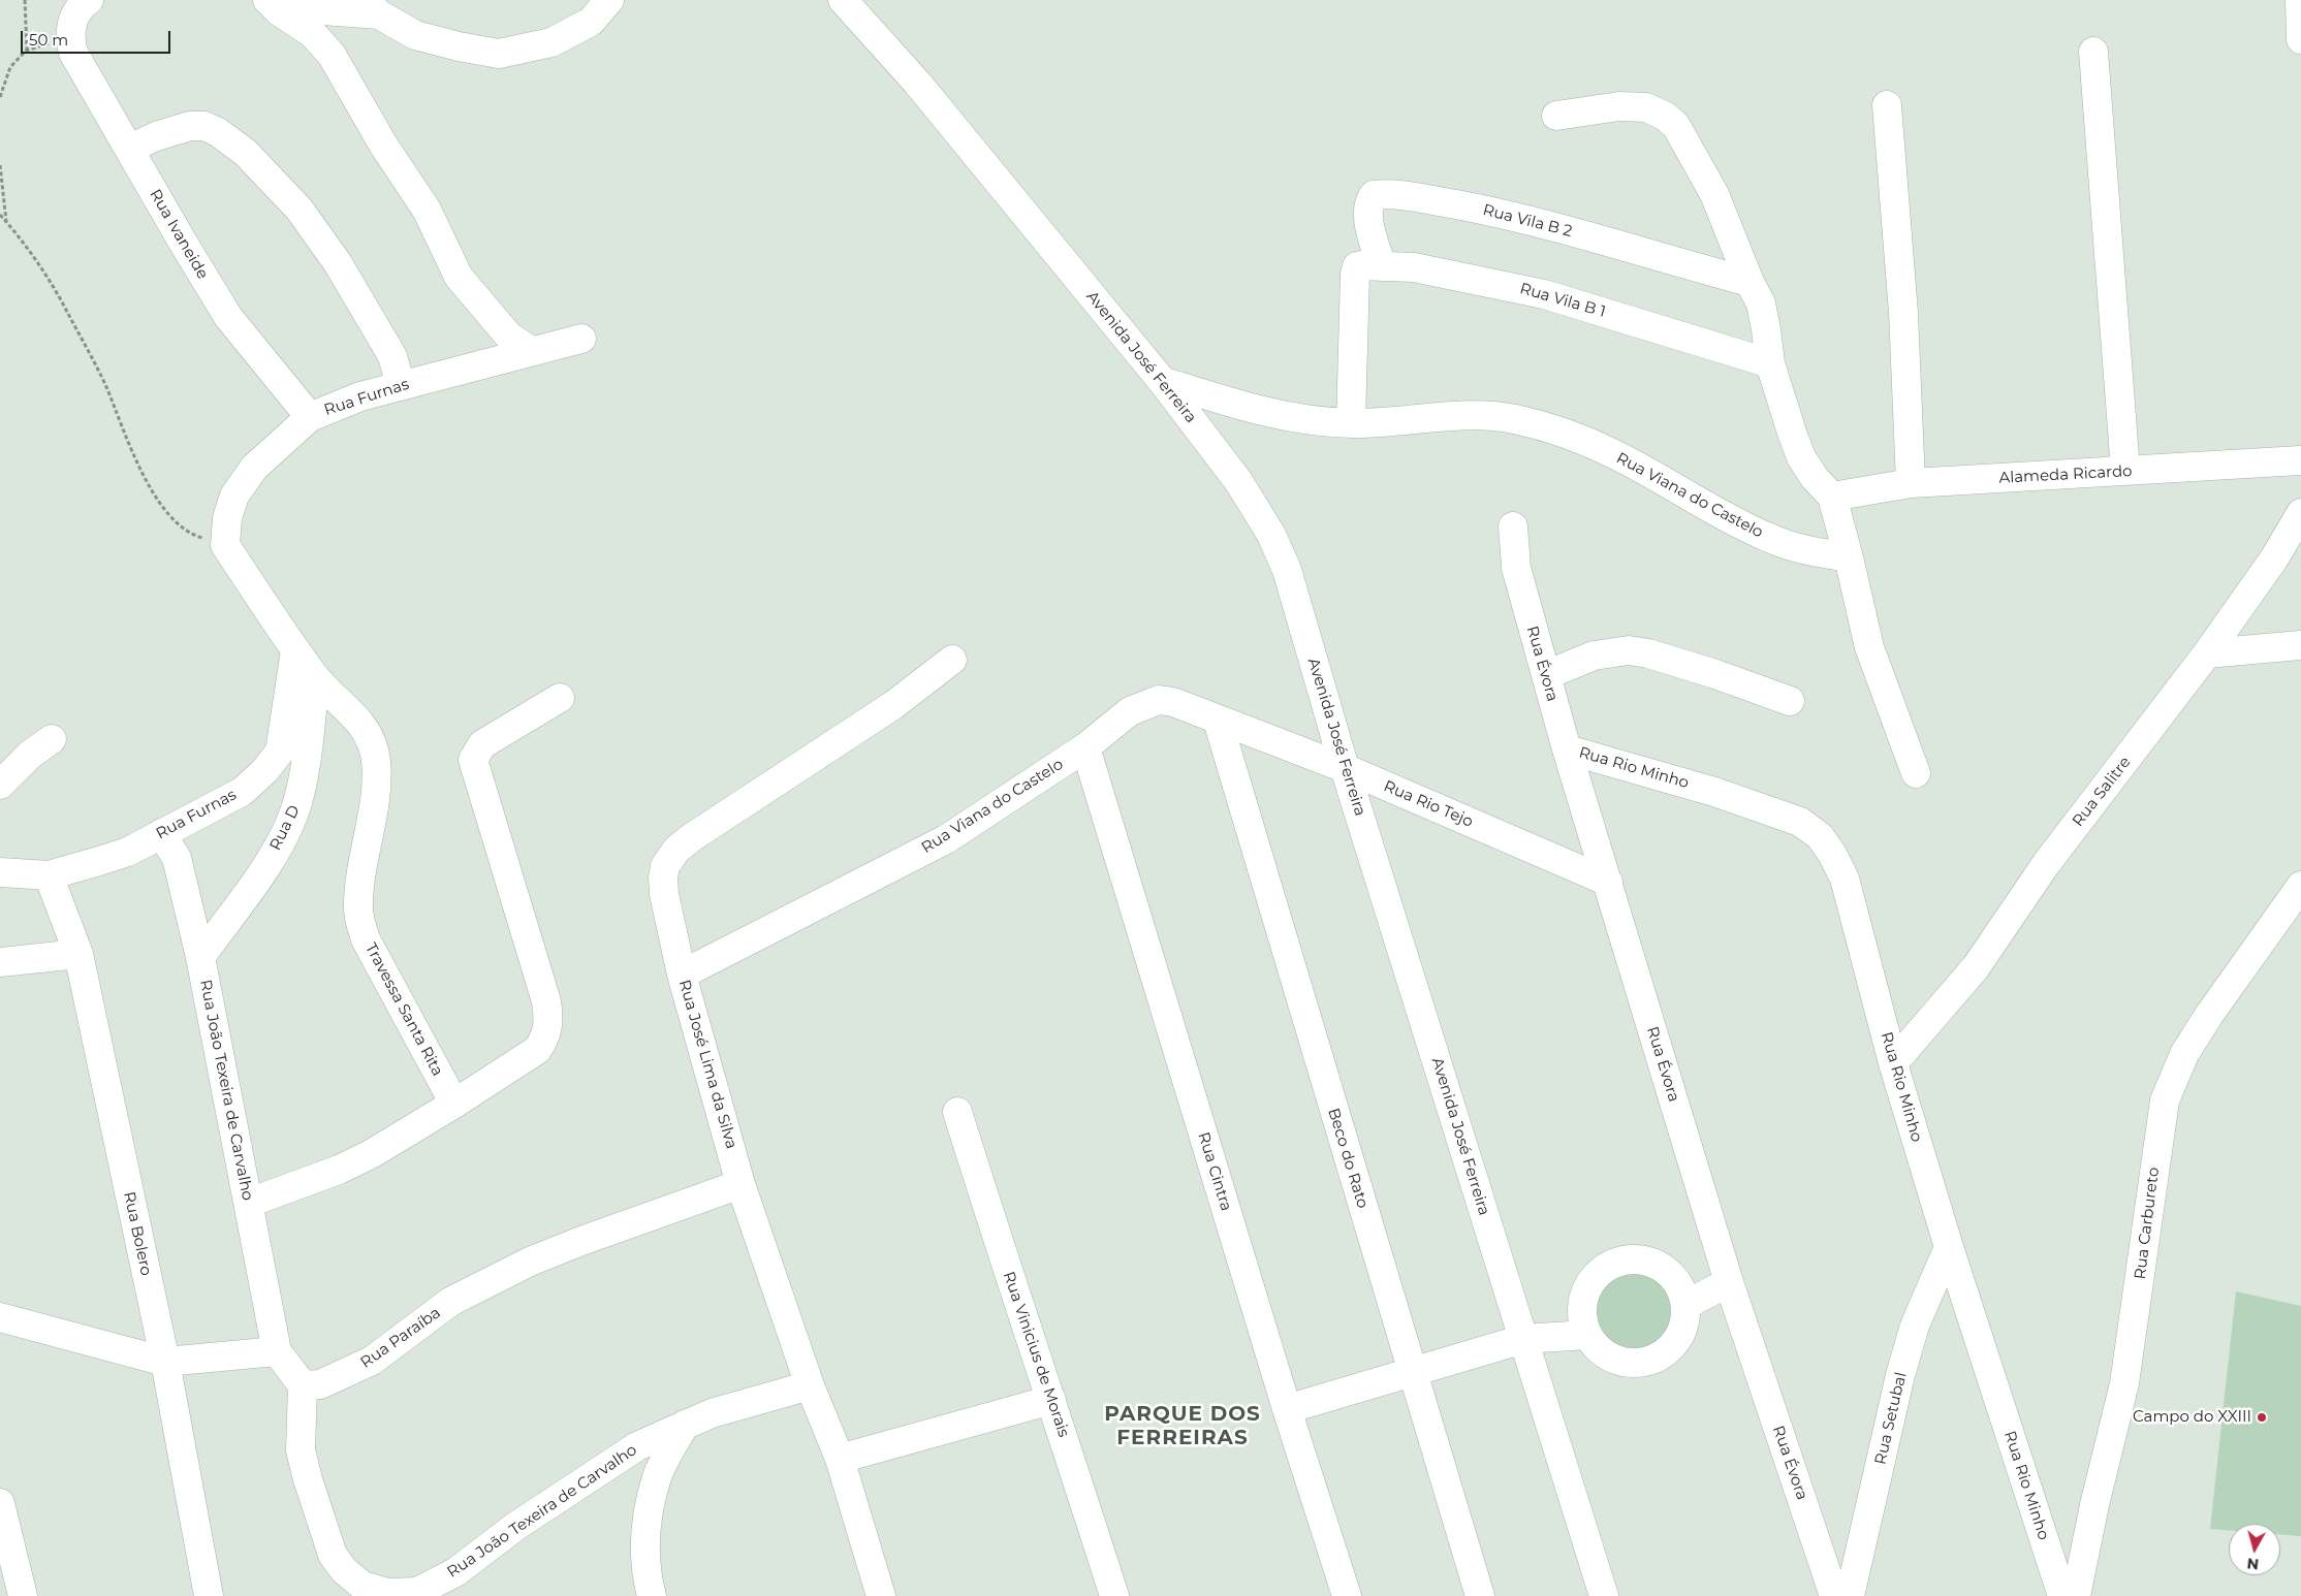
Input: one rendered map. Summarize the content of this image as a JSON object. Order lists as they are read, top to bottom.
{
  "streets": {
    "street": [
      "Rua Vila B 2",
      "Rua Ivaneide",
      "Rua Vila B 1",
      "Avenida José Ferreira",
      "Rua Furnas",
      "Alameda Ricardo",
      "Rua Viana do Castelo",
      "Rua Évora",
      "Rua Rio Minho",
      "Rua Salitre",
      "Rua Rio Tejo",
      "Rua D",
      "Travessa Santa Rita",
      "Rua José Lima da Silva",
      "Rua João Texeira de Carvalho",
      "Beco do Rato",
      "Rua Cintra",
      "Rua Carbureto",
      "Rua Bolero",
      "Rua Paraíba",
      "Rua Vinicius de Morais",
      "Rua Setubal"
    ]
  },
  "crossings": [
    ["Rua Vila B 2", "Rua Vila B 1"],
    ["Rua Ivaneide", "Rua Furnas"],
    ["Rua Vila B 1", "Rua Viana do Castelo"],
    ["Avenida José Ferreira", "Rua Viana do Castelo"],
    ["Avenida José Ferreira", "Rua Rio Tejo"],
    ["Rua Furnas", "Rua João Texeira de Carvalho"],
    ["Rua Furnas", "Rua Bolero"],
    ["Rua Viana do Castelo", "Rua Rio Tejo"],
    ["Rua Viana do Castelo", "Rua José Lima da Silva"],
    ["Rua Viana do Castelo", "Beco do Rato"],
    ["Rua Viana do Castelo", "Rua Cintra"],
    ["Rua Évora", "Rua Rio Minho"],
    ["Rua Évora", "Rua Rio Tejo"],
    ["Rua Rio Minho", "Rua Salitre"],
    ["Rua Rio Minho", "Rua Setubal"],
    ["Rua Rio Tejo", "Beco do Rato"],
    ["Rua D", "Travessa Santa Rita"],
    ["Rua D", "Rua João Texeira de Carvalho"],
    ["Rua José Lima da Silva", "Rua João Texeira de Carvalho"],
    ["Rua José Lima da Silva", "Rua Paraíba"],
    ["Rua João Texeira de Carvalho", "Rua Paraíba"]
  ],
  "districts": ["PARQUE DOS FERREIRAS"],
  "places": ["Campo do XXIII"],
  "scale_bar": "50 m",
  "north": "bottom"
}
